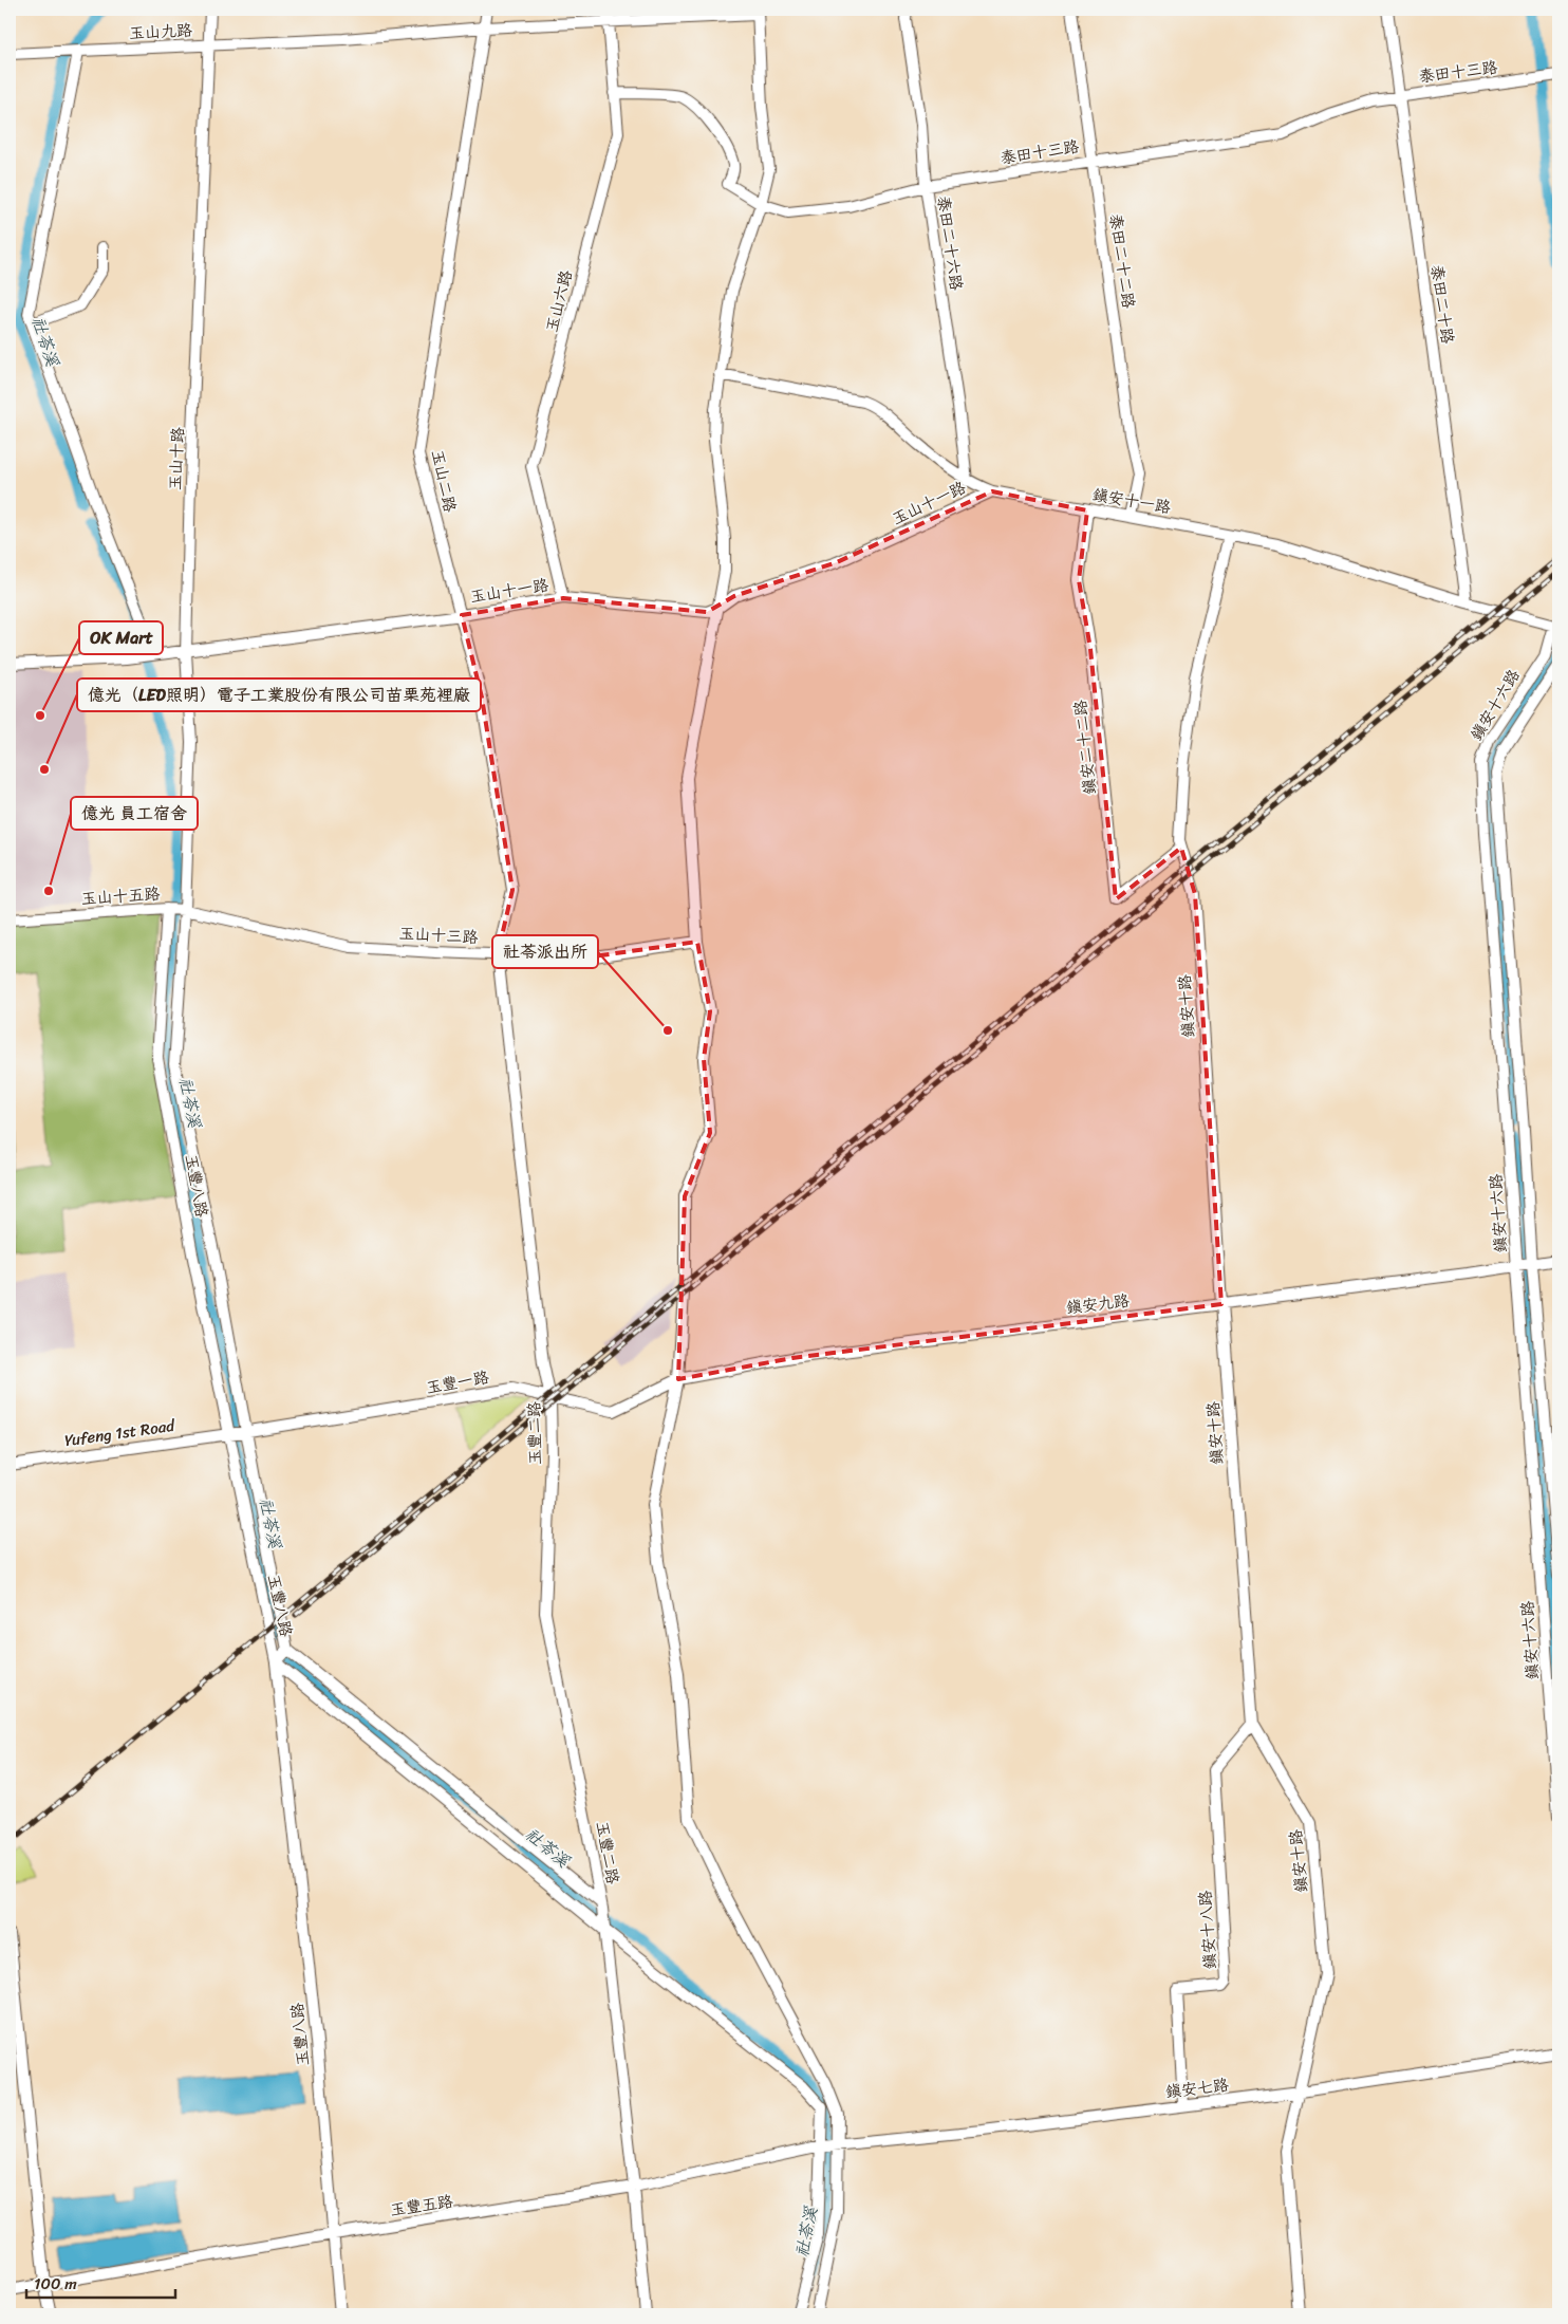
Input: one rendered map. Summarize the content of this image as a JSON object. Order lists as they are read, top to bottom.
{
  "streets": {
    "street": [
      "玉山九路",
      "泰田十三路",
      "泰田二十六路",
      "泰田二十二路",
      "玉山六路",
      "泰田二十路",
      "玉山十路",
      "玉山二路",
      "鎮安十一路",
      "玉山十一路",
      "鎮安十六路",
      "鎮安二十二路",
      "玉山十五路",
      "玉山十三路",
      "鎮安十路",
      "玉豐八路",
      "鎮安九路",
      "玉豐一路",
      "Yufeng 1st Road",
      "玉豐二路",
      "鎮安十八路",
      "鎮安七路",
      "玉豐五路"
    ]
  },
  "crossings": [
    ["玉山九路", "玉山六路"],
    ["玉山九路", "玉山十路"],
    ["玉山九路", "玉山二路"],
    ["泰田十三路", "泰田二十六路"],
    ["泰田十三路", "泰田二十二路"],
    ["泰田十三路", "玉山六路"],
    ["泰田十三路", "泰田二十路"],
    ["泰田二十六路", "鎮安十一路"],
    ["泰田二十二路", "鎮安十一路"],
    ["玉山六路", "玉山十一路"],
    ["泰田二十路", "鎮安十一路"],
    ["玉山十路", "玉山十一路"],
    ["玉山十路", "玉山十五路"],
    ["玉山十路", "玉山十三路"],
    ["玉山十路", "玉豐八路"],
    ["玉山二路", "玉山十一路"],
    ["玉山二路", "玉山十三路"],
    ["玉山二路", "玉豐二路"],
    ["鎮安十一路", "玉山十一路"],
    ["鎮安十一路", "鎮安十六路"],
    ["鎮安十一路", "鎮安二十二路"],
    ["鎮安十一路", "鎮安十路"],
    ["鎮安十六路", "鎮安九路"],
    ["鎮安二十二路", "鎮安十路"],
    ["玉山十五路", "玉山十三路"],
    ["玉山十五路", "玉豐八路"],
    ["玉山十三路", "玉豐八路"],
    ["玉山十三路", "玉豐二路"],
    ["鎮安十路", "鎮安九路"],
    ["鎮安十路", "鎮安十八路"],
    ["鎮安十路", "鎮安七路"],
    ["玉豐八路", "玉豐一路"],
    ["玉豐八路", "Yufeng 1st Road"],
    ["玉豐八路", "玉豐五路"],
    ["鎮安九路", "玉豐一路"],
    ["玉豐一路", "Yufeng 1st Road"],
    ["玉豐一路", "玉豐二路"],
    ["鎮安十八路", "鎮安七路"],
    ["鎮安七路", "玉豐五路"]
  ],
  "water": ["社苓溪"],
  "places": [
    "OK Mart",
    "億光（LED照明）電子工業股份有限公司苗栗苑裡廠",
    "億光 員工宿舍",
    "社苓派出所"
  ],
  "scale_bar": "100 m"
}
